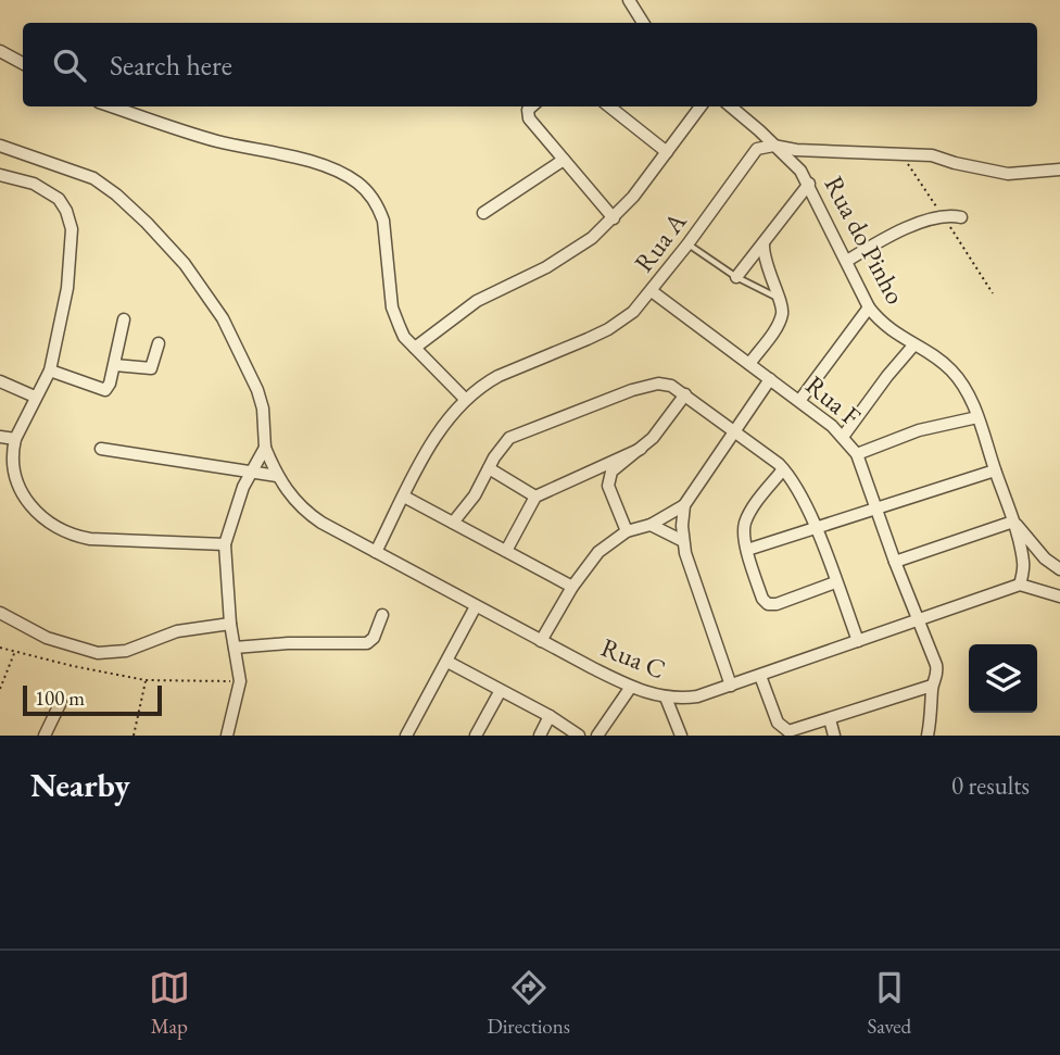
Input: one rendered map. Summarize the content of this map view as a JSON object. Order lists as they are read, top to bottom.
{
  "streets": {
    "street": [
      "Rua do Pinho",
      "Rua A",
      "Rua F",
      "Rua C"
    ]
  },
  "crossings": [
    ["Rua do Pinho", "Rua A"],
    ["Rua A", "Rua F"],
    ["Rua A", "Rua C"],
    ["Rua F", "Rua C"]
  ],
  "scale_bar": "100 m",
  "page": {
    "search": "Search here",
    "scale": "100 m",
    "heading": ["Nearby", "0 results"],
    "nav": ["Map", "Directions", "Saved"]
  }
}
